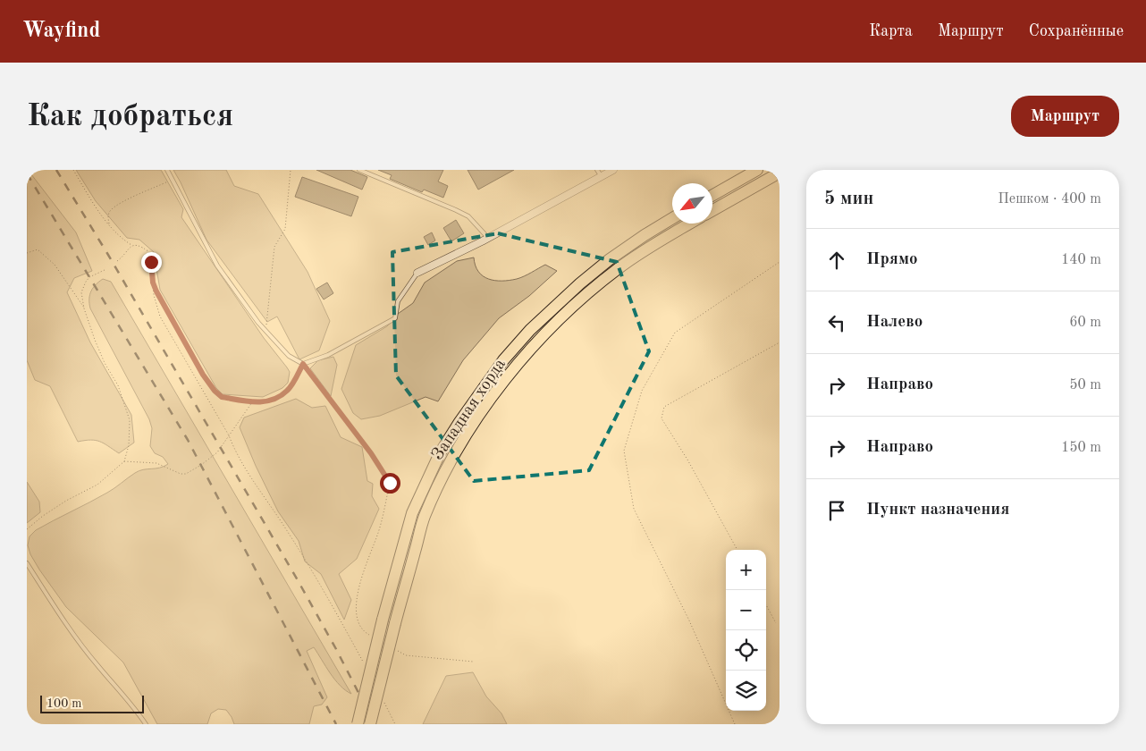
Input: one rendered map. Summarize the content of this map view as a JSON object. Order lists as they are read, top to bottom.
{
  "streets": {
    "highway": ["Западная хорда"]
  },
  "scale_bar": "100 m",
  "north": "bottom left",
  "page": {
    "header": "Wayfind",
    "nav": ["Карта", "Маршрут", "Сохранённые"],
    "buttons": "Маршрут",
    "title": "Как добраться",
    "heading": ["5 мин", "Пешком · 400 m"],
    "list": [
      ["Прямо", "140 m"],
      ["Налево", "60 m"],
      ["Направо", "50 m"],
      ["Направо", "150 m"],
      "Пункт назначения"
    ],
    "map_buttons": ["+", "−"],
    "scale": "100 m"
  }
}
